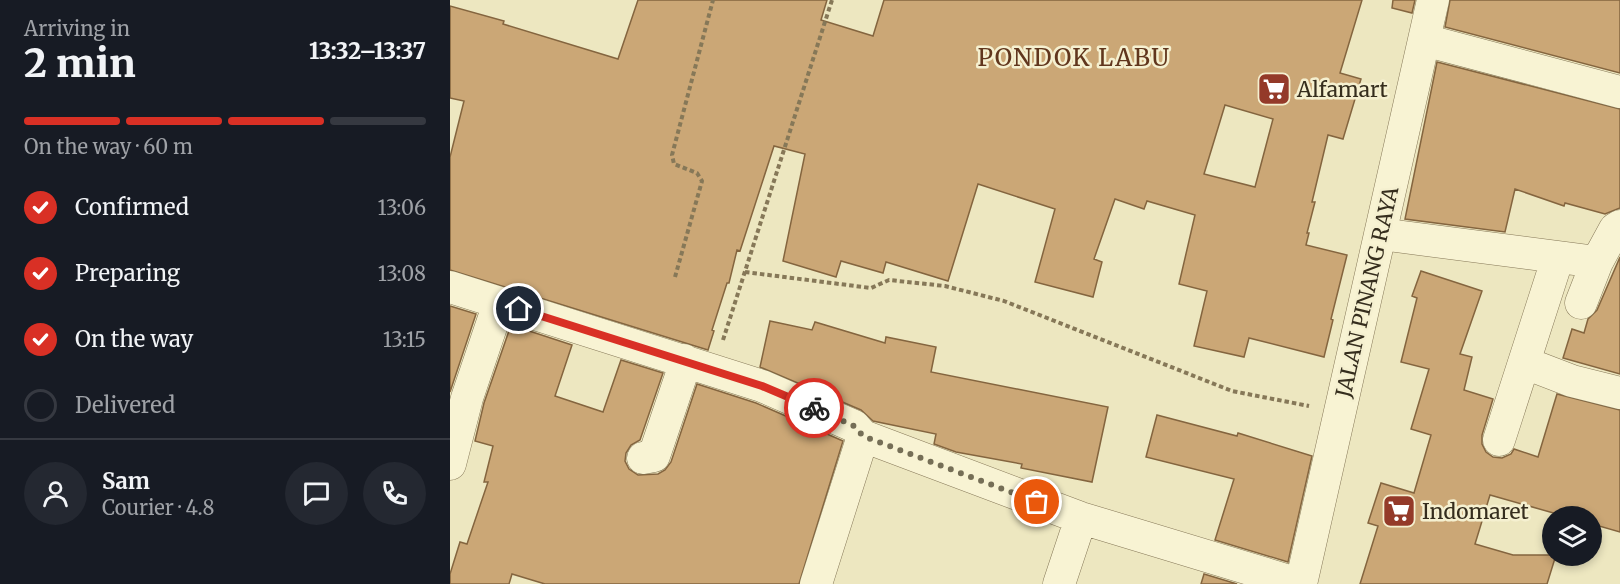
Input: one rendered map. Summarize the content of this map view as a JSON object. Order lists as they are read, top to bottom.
{
  "streets": {
    "street": ["JALAN PINANG RAYA"]
  },
  "districts": ["PONDOK LABU"],
  "places": {
    "supermarket": ["Alfamart", "Indomaret"]
  },
  "page": {
    "heading": ["2 min", "Arriving in", "13:32–13:37"],
    "panel": ["Sam", "Courier · 4.8"],
    "bar": "On the way · 60 m",
    "list": [
      ["Confirmed", "13:06"],
      ["Preparing", "13:08"],
      ["On the way", "13:15"],
      "Delivered"
    ]
  }
}
